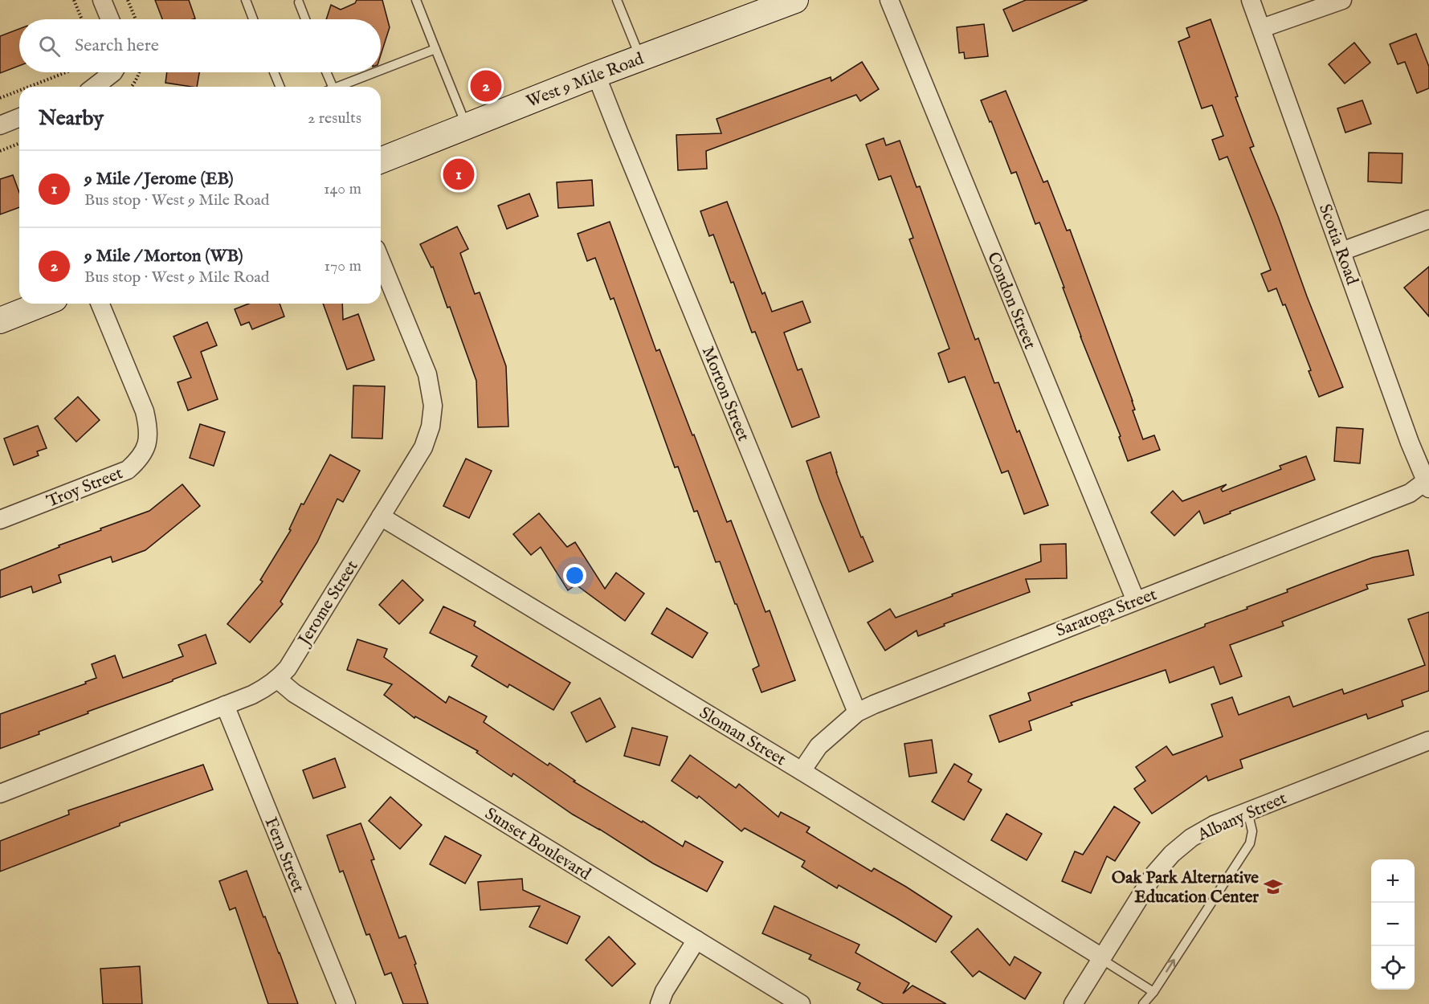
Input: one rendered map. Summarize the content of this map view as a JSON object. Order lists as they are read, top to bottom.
{
  "streets": {
    "main road": ["West 9 Mile Road"],
    "street": [
      "Scotia Road",
      "Condon Street",
      "Morton Street",
      "Troy Street",
      "Jerome Street",
      "Saratoga Street",
      "Sloman Street",
      "Albany Street",
      "Sunset Boulevard",
      "Fern Street"
    ]
  },
  "crossings": [
    ["West 9 Mile Road", "Morton Street"],
    ["Scotia Road", "Saratoga Street"],
    ["Condon Street", "Saratoga Street"],
    ["Morton Street", "Saratoga Street"],
    ["Jerome Street", "Sloman Street"],
    ["Jerome Street", "Sunset Boulevard"],
    ["Jerome Street", "Fern Street"],
    ["Saratoga Street", "Sloman Street"],
    ["Sloman Street", "Albany Street"]
  ],
  "places": {
    "school or university": ["Oak Park Alternative Education Center"]
  },
  "page": {
    "search": "Search here",
    "pins": ["2", "1"],
    "heading": ["Nearby", "2 results"],
    "list": [
      {
        "mark": "1",
        "name": "9 Mile / Jerome (EB)",
        "note": "Bus stop · West 9 Mile Road",
        "value": "140 m"
      },
      {
        "mark": "2",
        "name": "9 Mile / Morton (WB)",
        "note": "Bus stop · West 9 Mile Road",
        "value": "170 m"
      }
    ],
    "map_buttons": ["+", "−"]
  }
}
